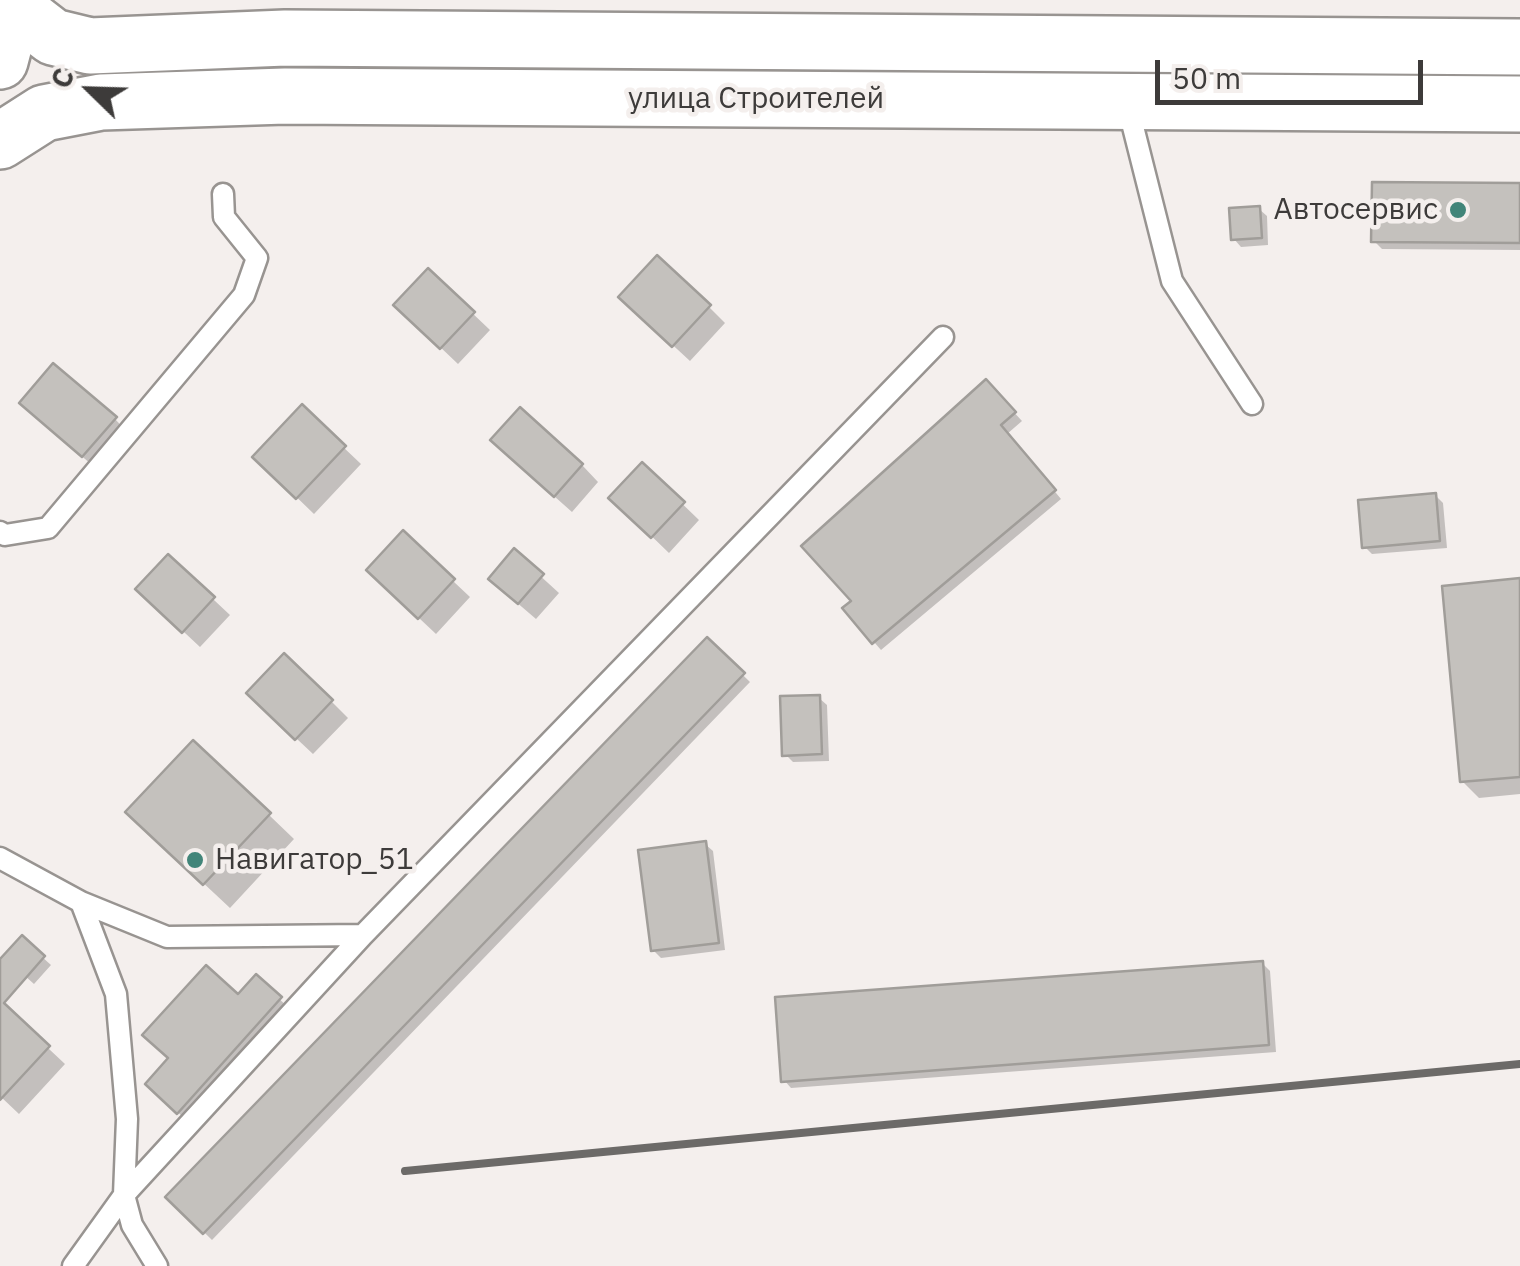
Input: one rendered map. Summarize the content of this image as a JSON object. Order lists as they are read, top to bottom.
{
  "streets": {
    "main road": ["улица Строителей"]
  },
  "places": ["Автосервис", "Навигатор_51"],
  "scale_bar": "50 m",
  "north": "top left"
}
